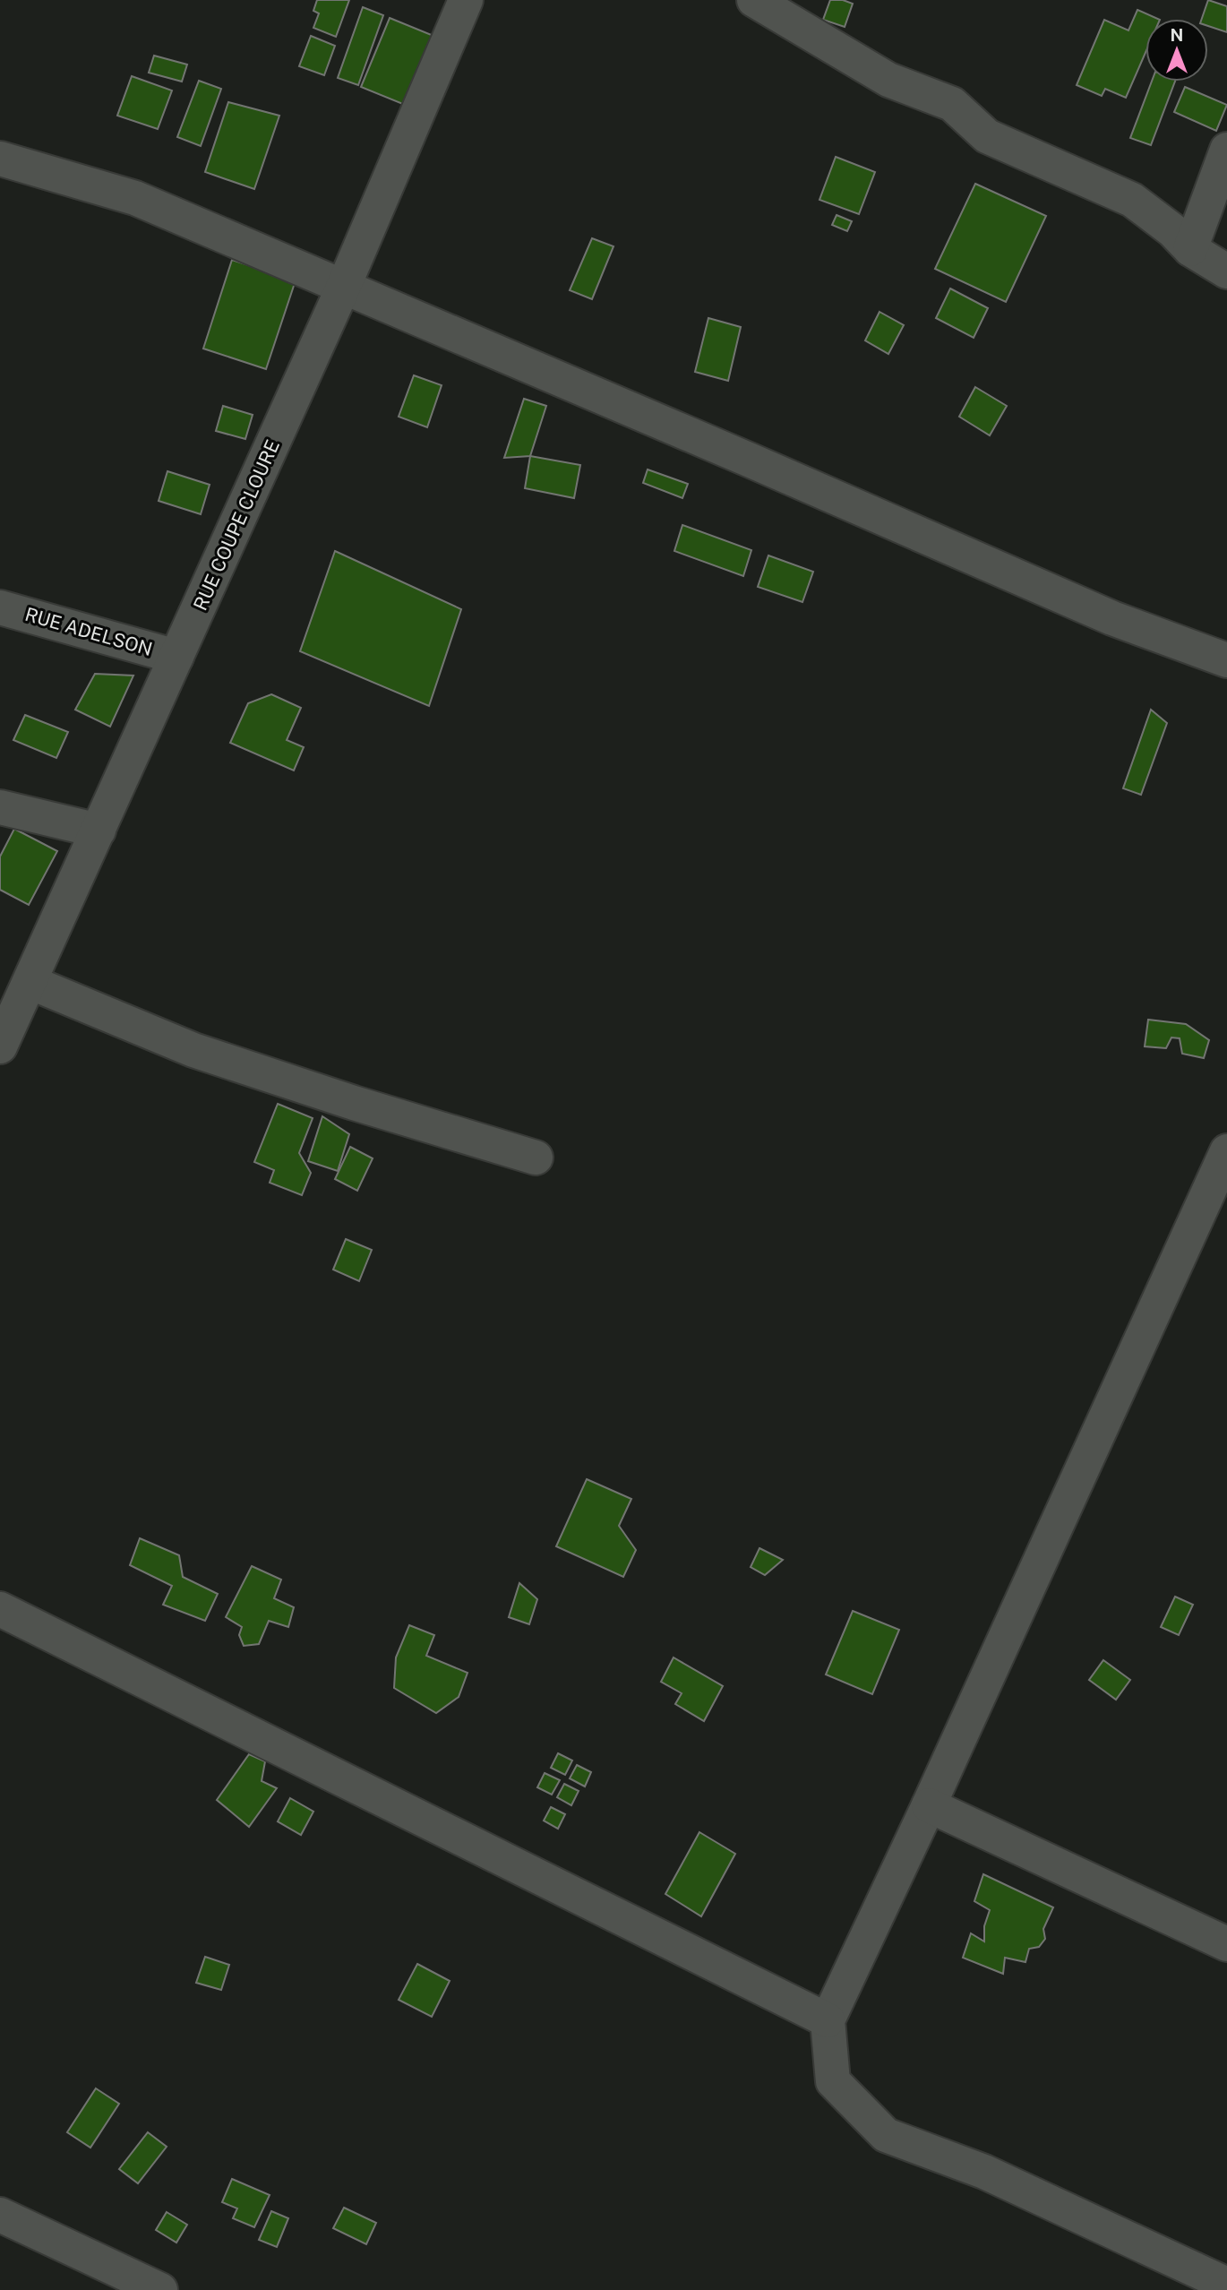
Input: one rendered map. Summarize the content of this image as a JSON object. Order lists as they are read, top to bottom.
{
  "streets": {
    "street": ["RUE COUPE CLOURE", "RUE ADELSON"]
  },
  "crossings": [
    ["RUE COUPE CLOURE", "RUE ADELSON"]
  ],
  "north": "top"
}
